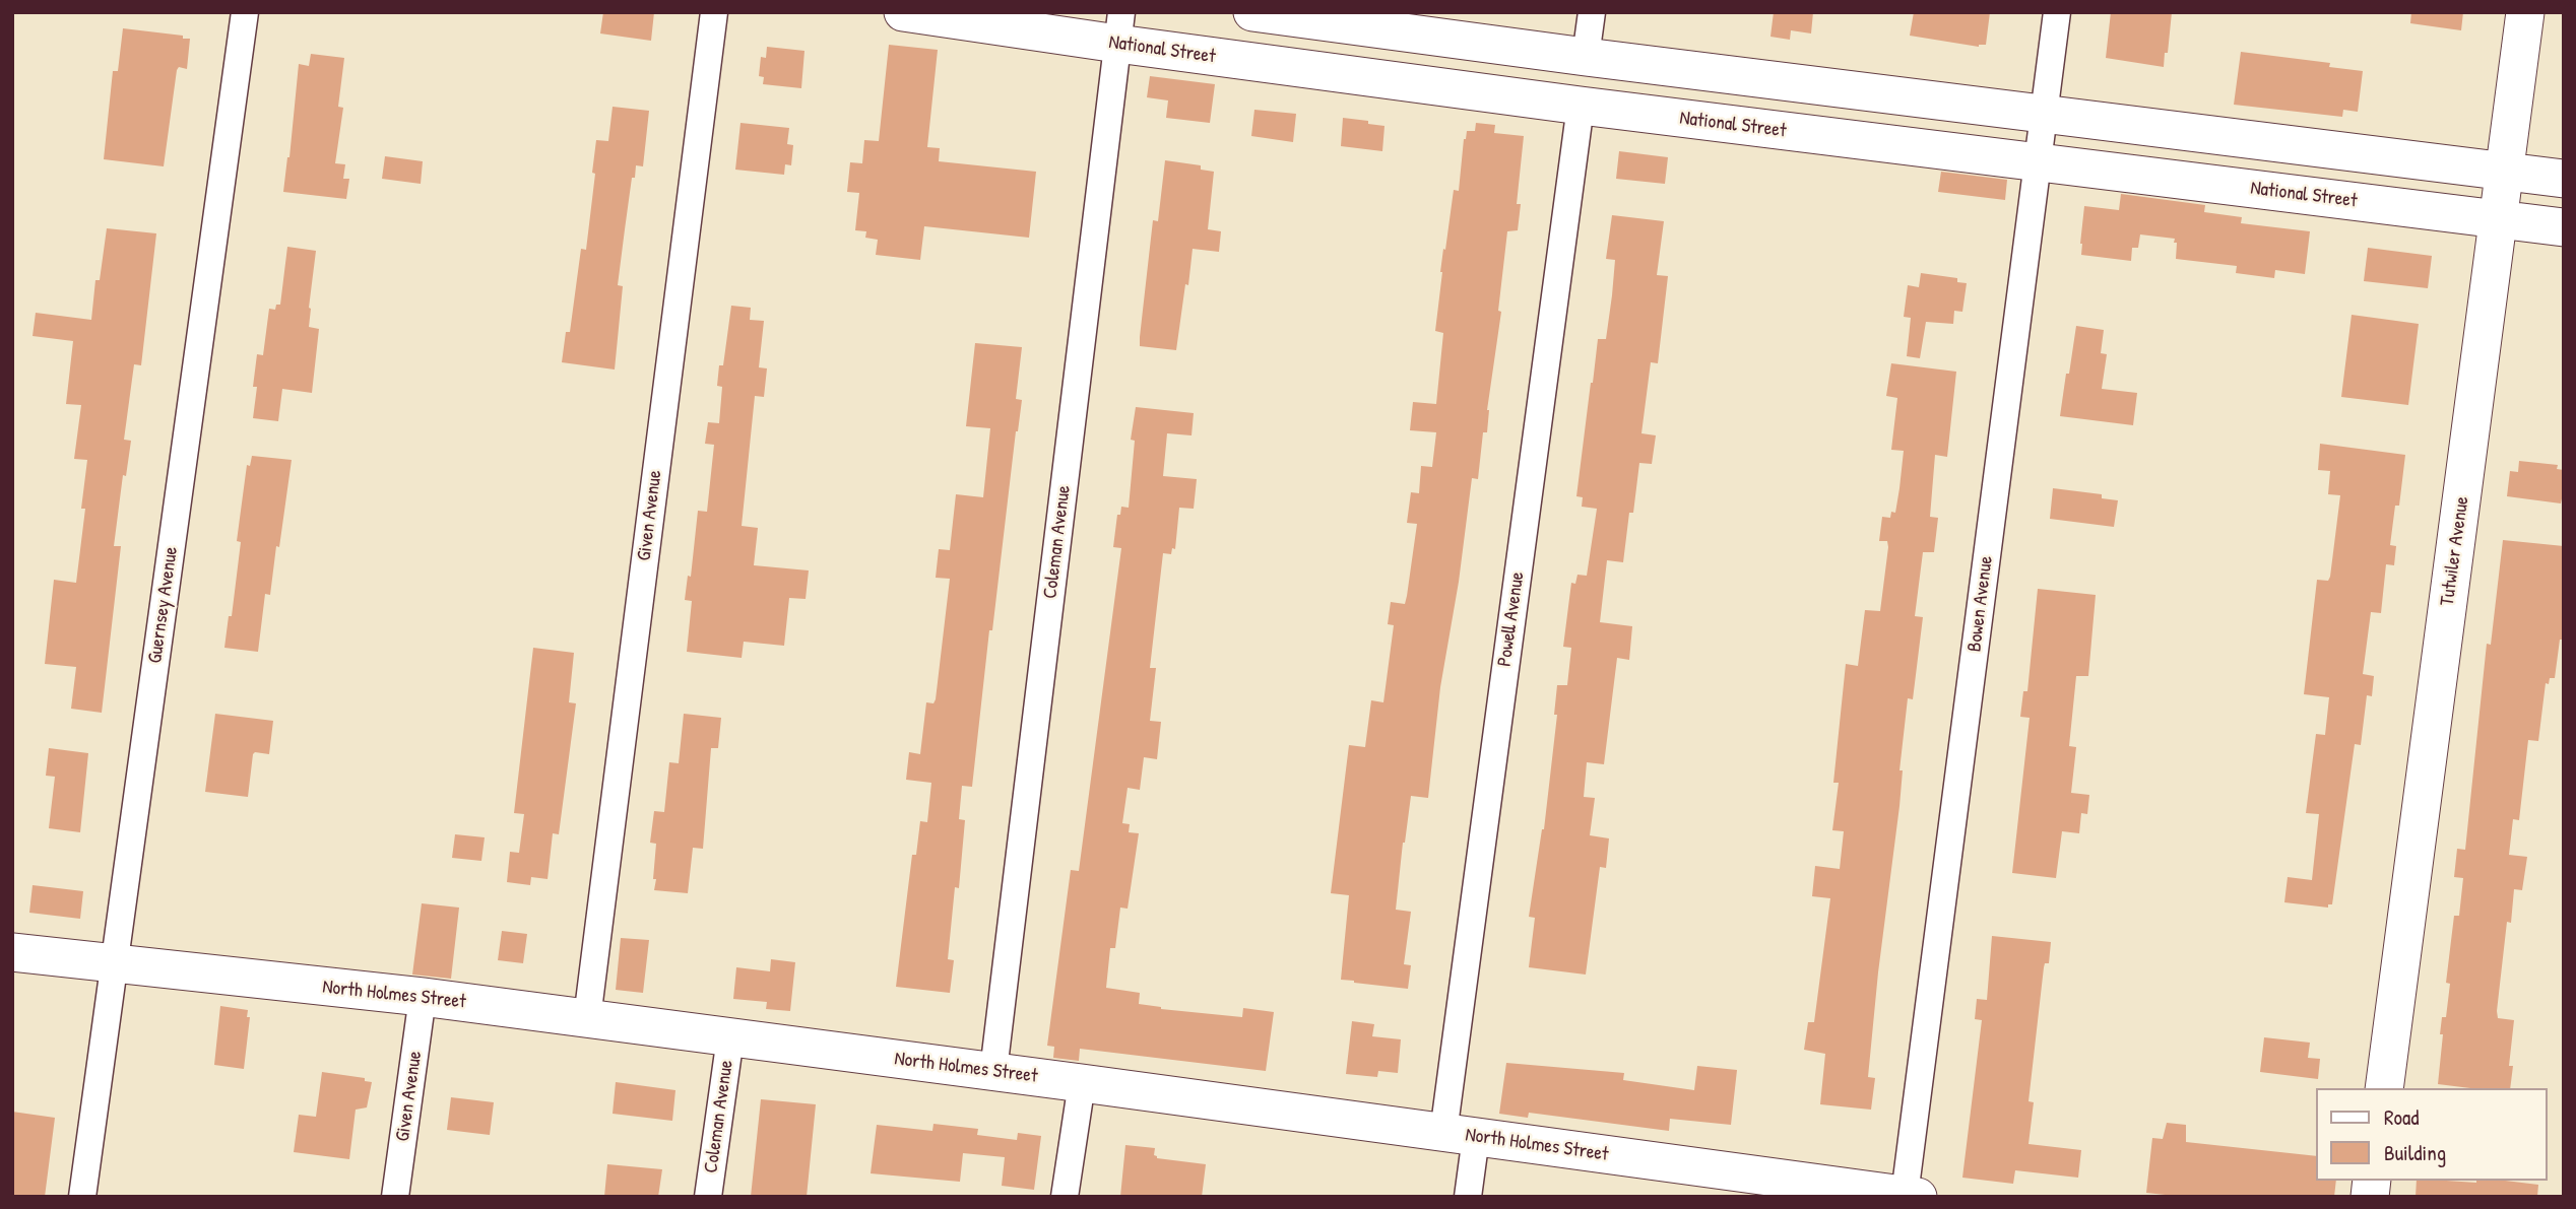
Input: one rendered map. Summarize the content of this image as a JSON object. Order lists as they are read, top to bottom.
{
  "streets": {
    "main road": ["National Street", "Tutwiler Avenue", "North Holmes Street"],
    "street": [
      "Given Avenue",
      "Coleman Avenue",
      "Bowen Avenue",
      "Guernsey Avenue",
      "Powell Avenue"
    ]
  },
  "crossings": [
    ["National Street", "Coleman Avenue"],
    ["National Street", "Tutwiler Avenue"],
    ["National Street", "Bowen Avenue"],
    ["National Street", "Powell Avenue"],
    ["Given Avenue", "North Holmes Street"],
    ["Coleman Avenue", "North Holmes Street"],
    ["Bowen Avenue", "North Holmes Street"],
    ["Guernsey Avenue", "North Holmes Street"],
    ["Powell Avenue", "North Holmes Street"]
  ],
  "legend": ["Road", "Building"]
}
